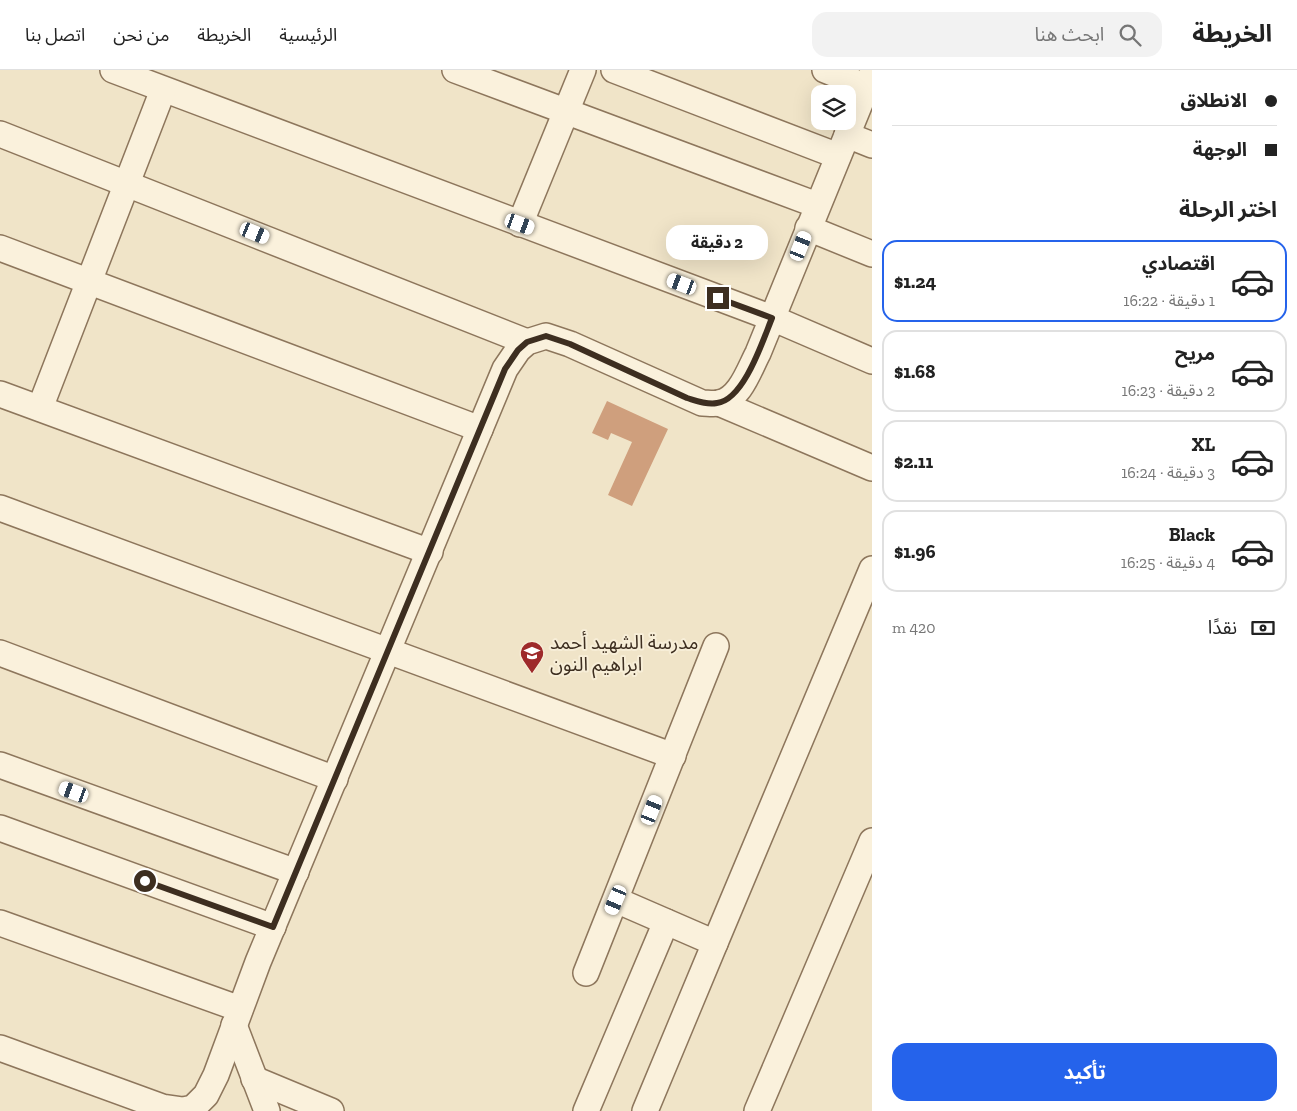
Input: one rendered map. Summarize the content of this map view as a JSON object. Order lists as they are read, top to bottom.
{
  "places": {
    "school or university": ["مدرسة الشهيد أحمد ابراهيم النون"]
  },
  "page": {
    "header": "الخريطة",
    "search": "ابحث هنا",
    "nav": [
      "الرئيسية",
      "الخريطة",
      "من نحن",
      "اتصل بنا"
    ],
    "banner": ["الانطلاق", "الوجهة"],
    "heading": "اختر الرحلة",
    "bubble": "2 دقيقة",
    "list": [
      {
        "name": "اقتصادي",
        "note": "1 دقيقة · 16:22",
        "value": "$1.24"
      },
      {
        "name": "مريح",
        "note": "2 دقيقة · 16:23",
        "value": "$1.68"
      },
      {
        "name": "XL",
        "note": "3 دقيقة · 16:24",
        "value": "$2.11"
      },
      {
        "name": "Black",
        "note": "4 دقيقة · 16:25",
        "value": "$1.96"
      }
    ],
    "pay": ["نقدًا", "420 m"],
    "buttons": "تأكيد"
  }
}
